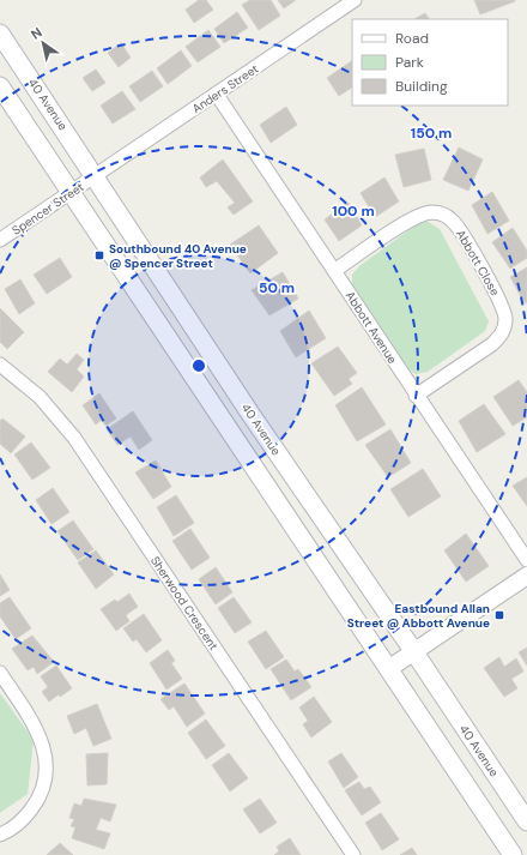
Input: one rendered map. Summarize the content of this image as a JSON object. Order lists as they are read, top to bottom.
{
  "streets": {
    "main road": ["40 Avenue"],
    "street": [
      "Anders Street",
      "Spencer Street",
      "Abbott Close",
      "Abbott Avenue",
      "Sherwood Crescent"
    ]
  },
  "crossings": [
    ["Anders Street", "40 Avenue"],
    ["Anders Street", "Spencer Street"],
    ["Anders Street", "Abbott Avenue"],
    ["40 Avenue", "Spencer Street"],
    ["Abbott Close", "Abbott Avenue"]
  ],
  "places": {
    "transit": ["Southbound 40 Avenue @ Spencer Street", "Eastbound Allan Street @ Abbott Avenue"]
  },
  "legend": ["Road", "Park", "Building"],
  "north": "top left",
  "rings": ["150 m", "100 m", "50 m"]
}
